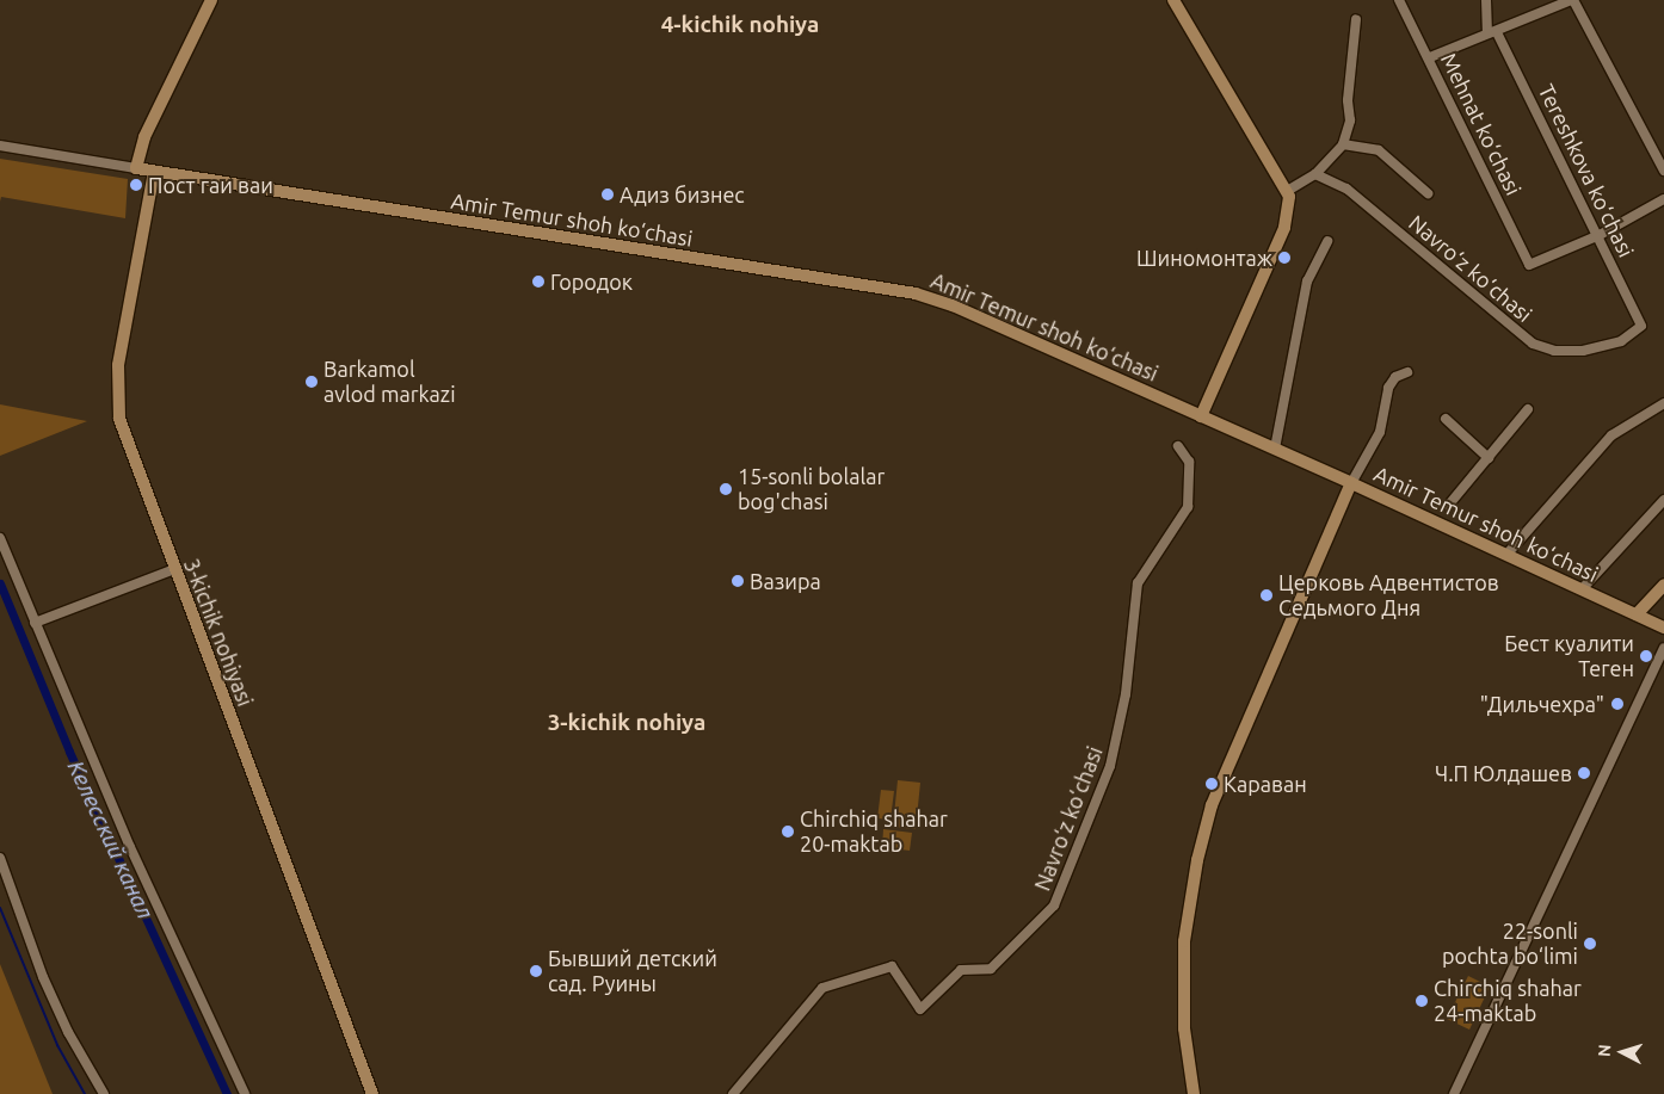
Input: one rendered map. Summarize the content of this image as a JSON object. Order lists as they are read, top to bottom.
{
  "streets": {
    "main road": ["Amir Temur shoh ko‘chasi", "3-kichik nohiyasi"],
    "street": ["Mehnat ko‘chasi", "Tereshkova ko‘chasi", "Navro‘z ko‘chasi"]
  },
  "crossings": [
    ["Mehnat ko‘chasi", "Tereshkova ko‘chasi"],
    ["Tereshkova ko‘chasi", "Navro‘z ko‘chasi"],
    ["Amir Temur shoh ko‘chasi", "3-kichik nohiyasi"]
  ],
  "districts": ["4-kichik nohiya", "3-kichik nohiya"],
  "water": ["Келесский канал"],
  "places": [
    "Пост гаи ваи",
    "Адиз бизнес",
    "Шиномонтаж",
    "Городок",
    "Barkamol avlod markazi",
    "15-sonli bolalar bog'chasi",
    "Вазира",
    "Церковь Адвентистов Седьмого Дня",
    "Бест куалити Теген",
    "\"Дильчехра\"",
    "Ч.П Юлдашев",
    "Караван",
    "Chirchiq shahar 20-maktab",
    "22-sonli pochta bo‘limi",
    "Бывший детский сад. Руины",
    "Chirchiq shahar 24-maktab"
  ],
  "north": "left"
}
